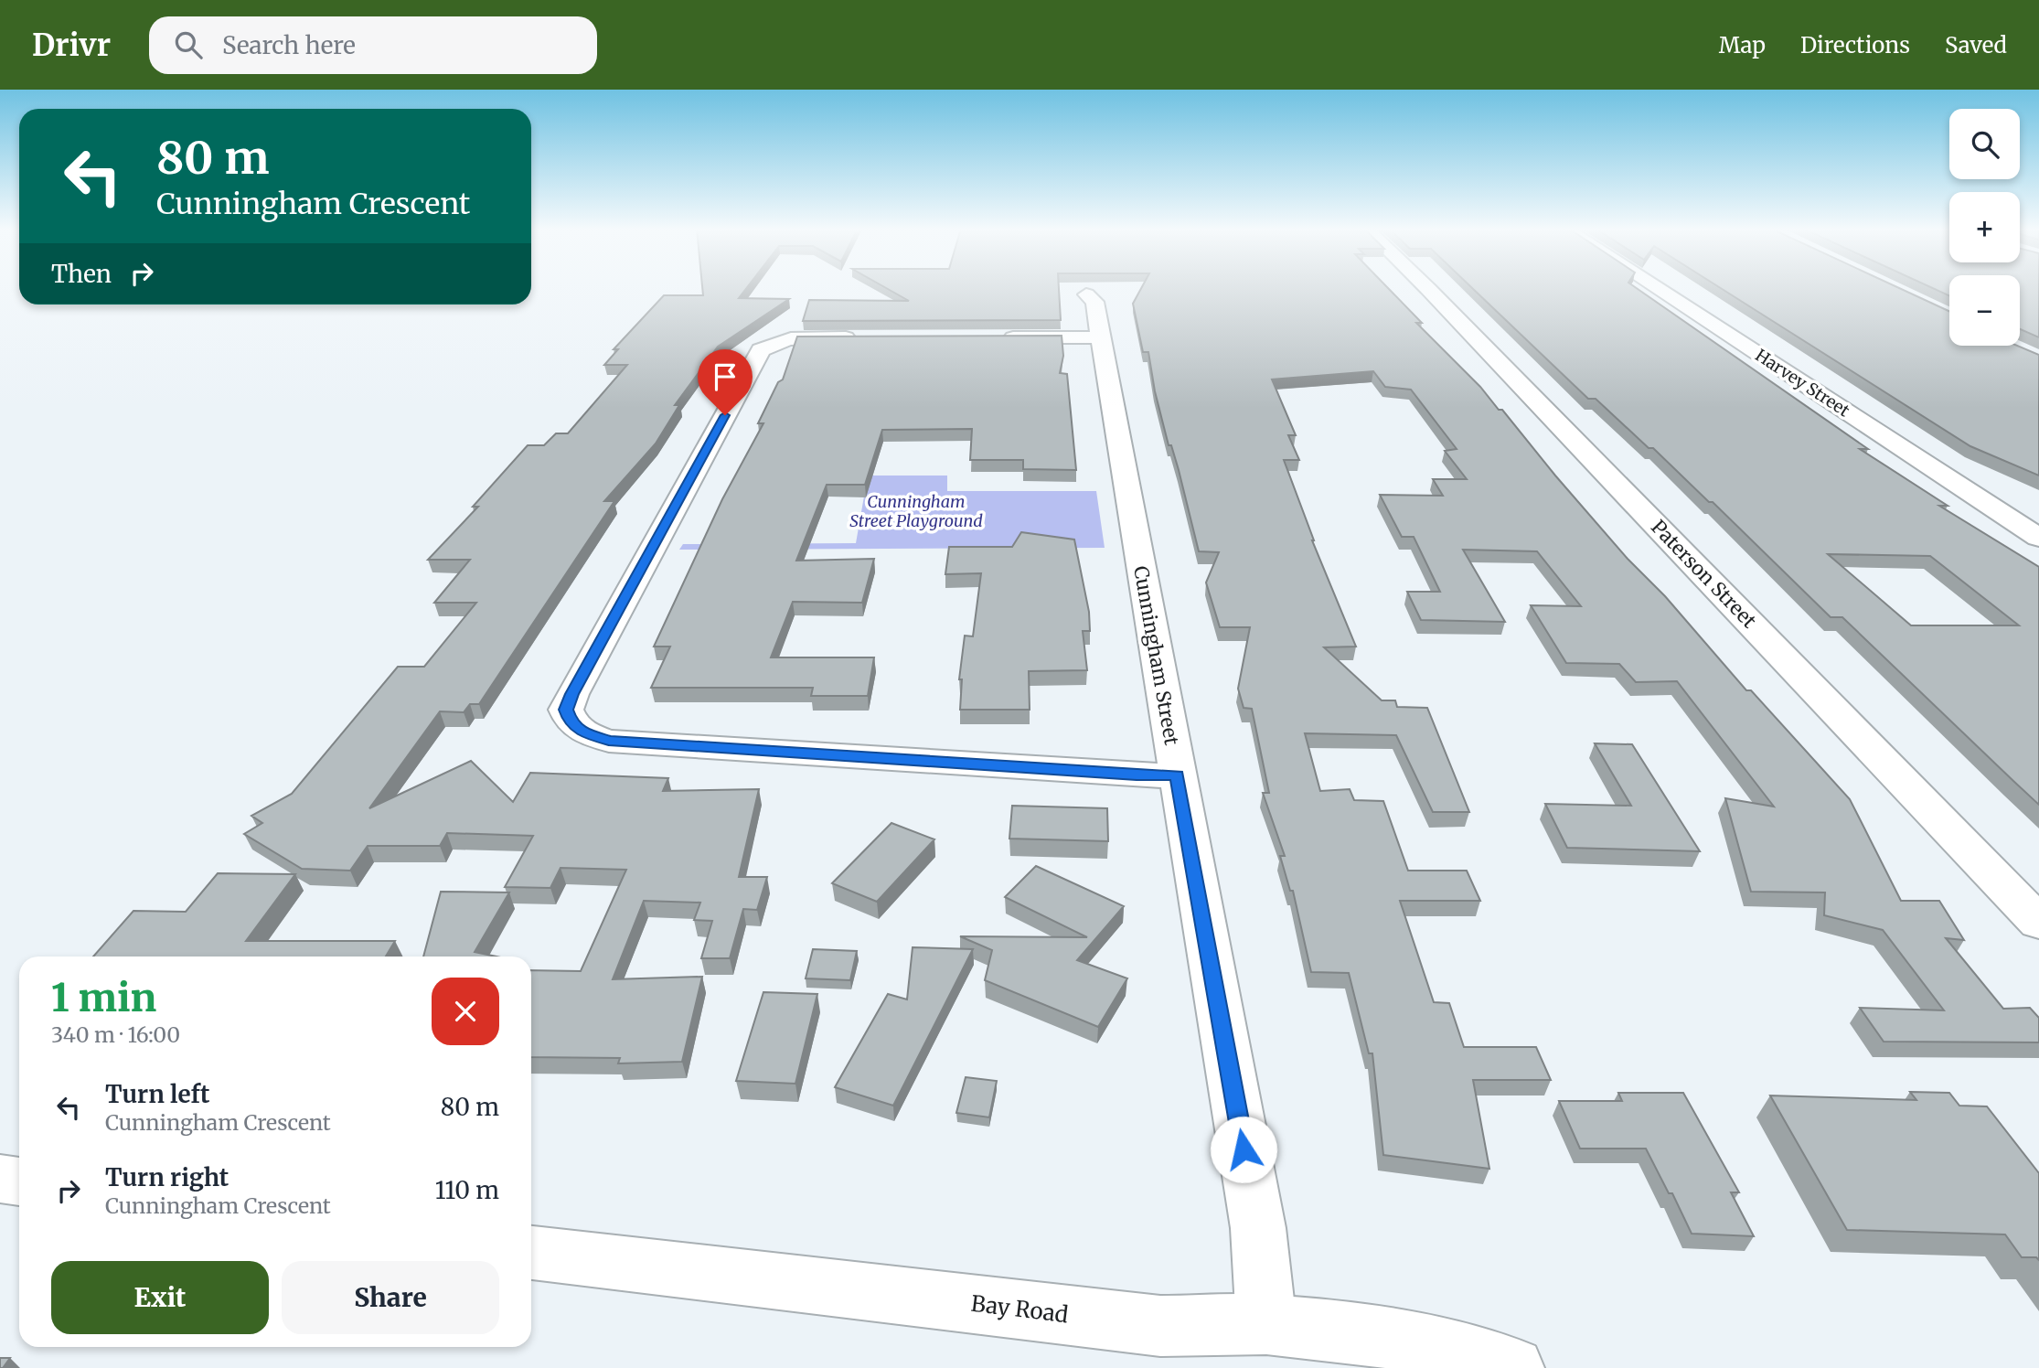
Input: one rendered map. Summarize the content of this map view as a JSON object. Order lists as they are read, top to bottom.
{
  "streets": {
    "street": [
      "Harvey Street",
      "Paterson Street",
      "Cunningham Street",
      "Bay Road"
    ]
  },
  "crossings": [
    ["Cunningham Street", "Bay Road"]
  ],
  "parks": ["Cunningham Street Playground"],
  "page": {
    "header": "Drivr",
    "search": "Search here",
    "nav": ["Map", "Directions", "Saved"],
    "map_buttons": ["+", "−"],
    "turn": ["80 m", "Cunningham Crescent"],
    "then": "Then",
    "heading": ["1 min", "340 m · 16:00"],
    "list": [
      {
        "name": "Turn left",
        "note": "Cunningham Crescent",
        "value": "80 m"
      },
      {
        "name": "Turn right",
        "note": "Cunningham Crescent",
        "value": "110 m"
      }
    ],
    "buttons": ["Exit", "Share"]
  }
}
